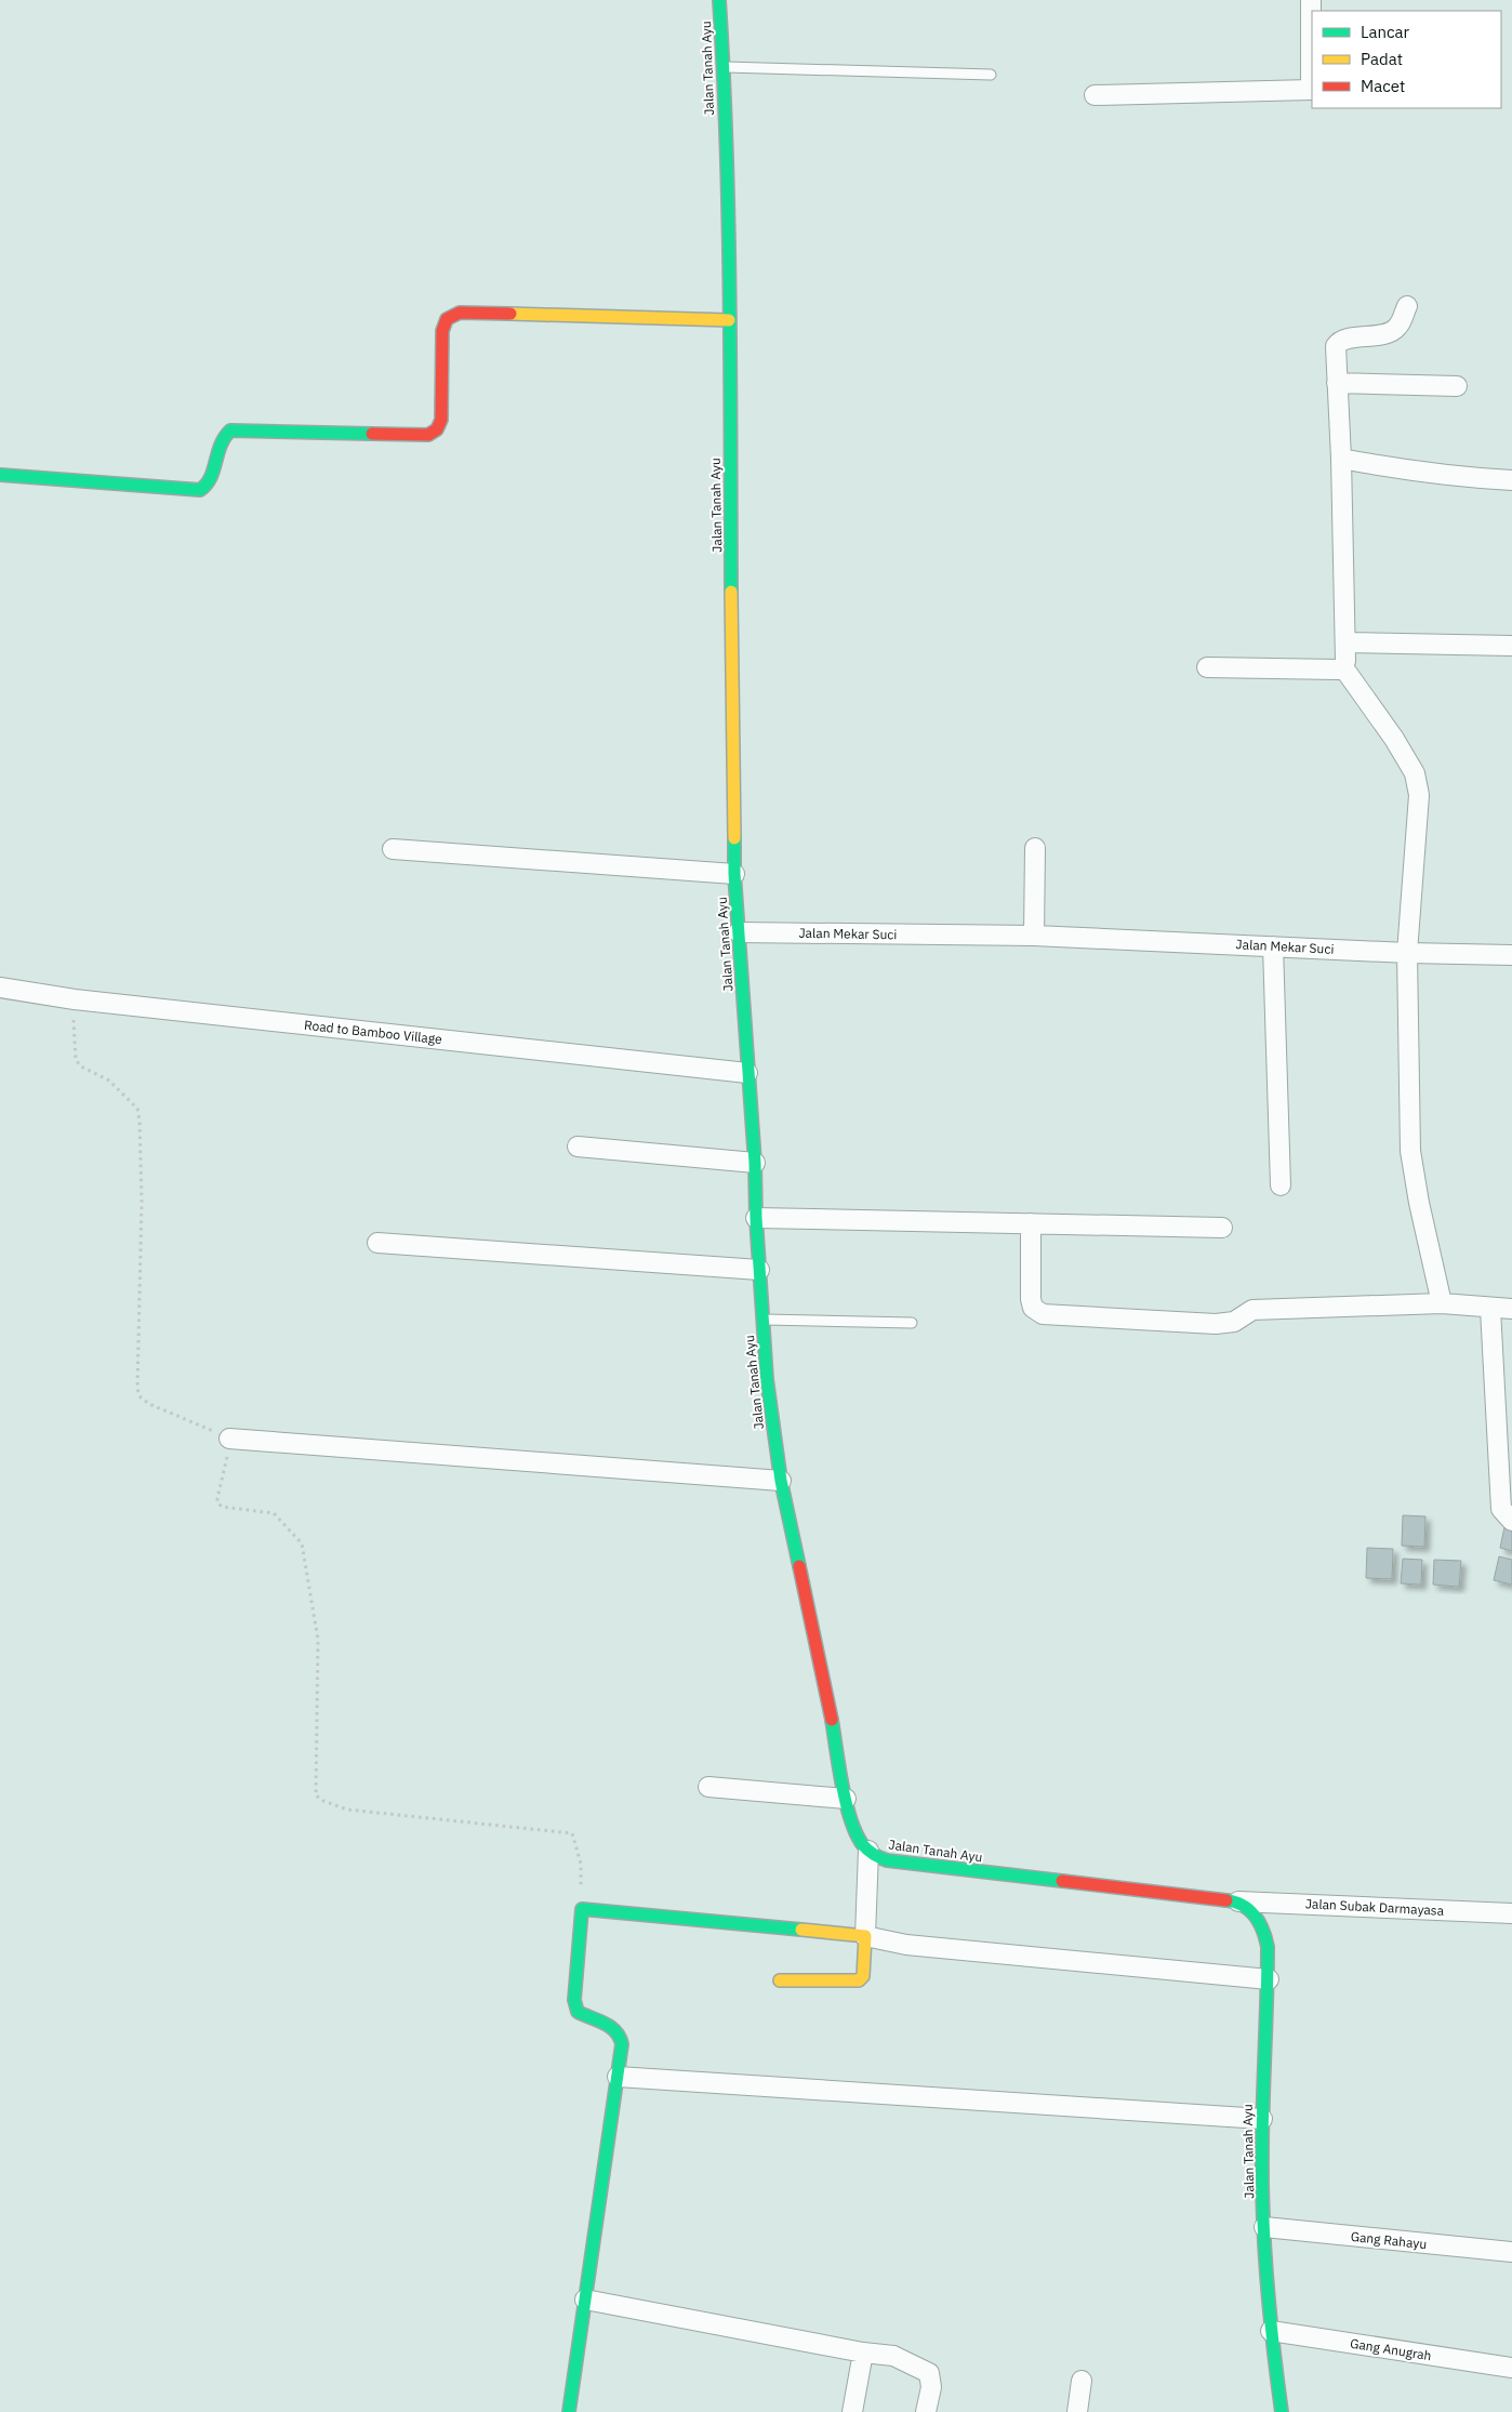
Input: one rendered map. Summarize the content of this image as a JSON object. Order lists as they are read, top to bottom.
{
  "streets": {
    "street": [
      "Jalan Tanah Ayu",
      "Jalan Mekar Suci",
      "Road to Bamboo Village",
      "Jalan Subak Darmayasa",
      "Gang Rahayu",
      "Gang Anugrah"
    ]
  },
  "crossings": [
    ["Jalan Tanah Ayu", "Jalan Mekar Suci"],
    ["Jalan Tanah Ayu", "Road to Bamboo Village"],
    ["Jalan Tanah Ayu", "Jalan Subak Darmayasa"],
    ["Jalan Tanah Ayu", "Gang Rahayu"],
    ["Jalan Tanah Ayu", "Gang Anugrah"]
  ],
  "legend": ["Lancar", "Padat", "Macet"]
}
